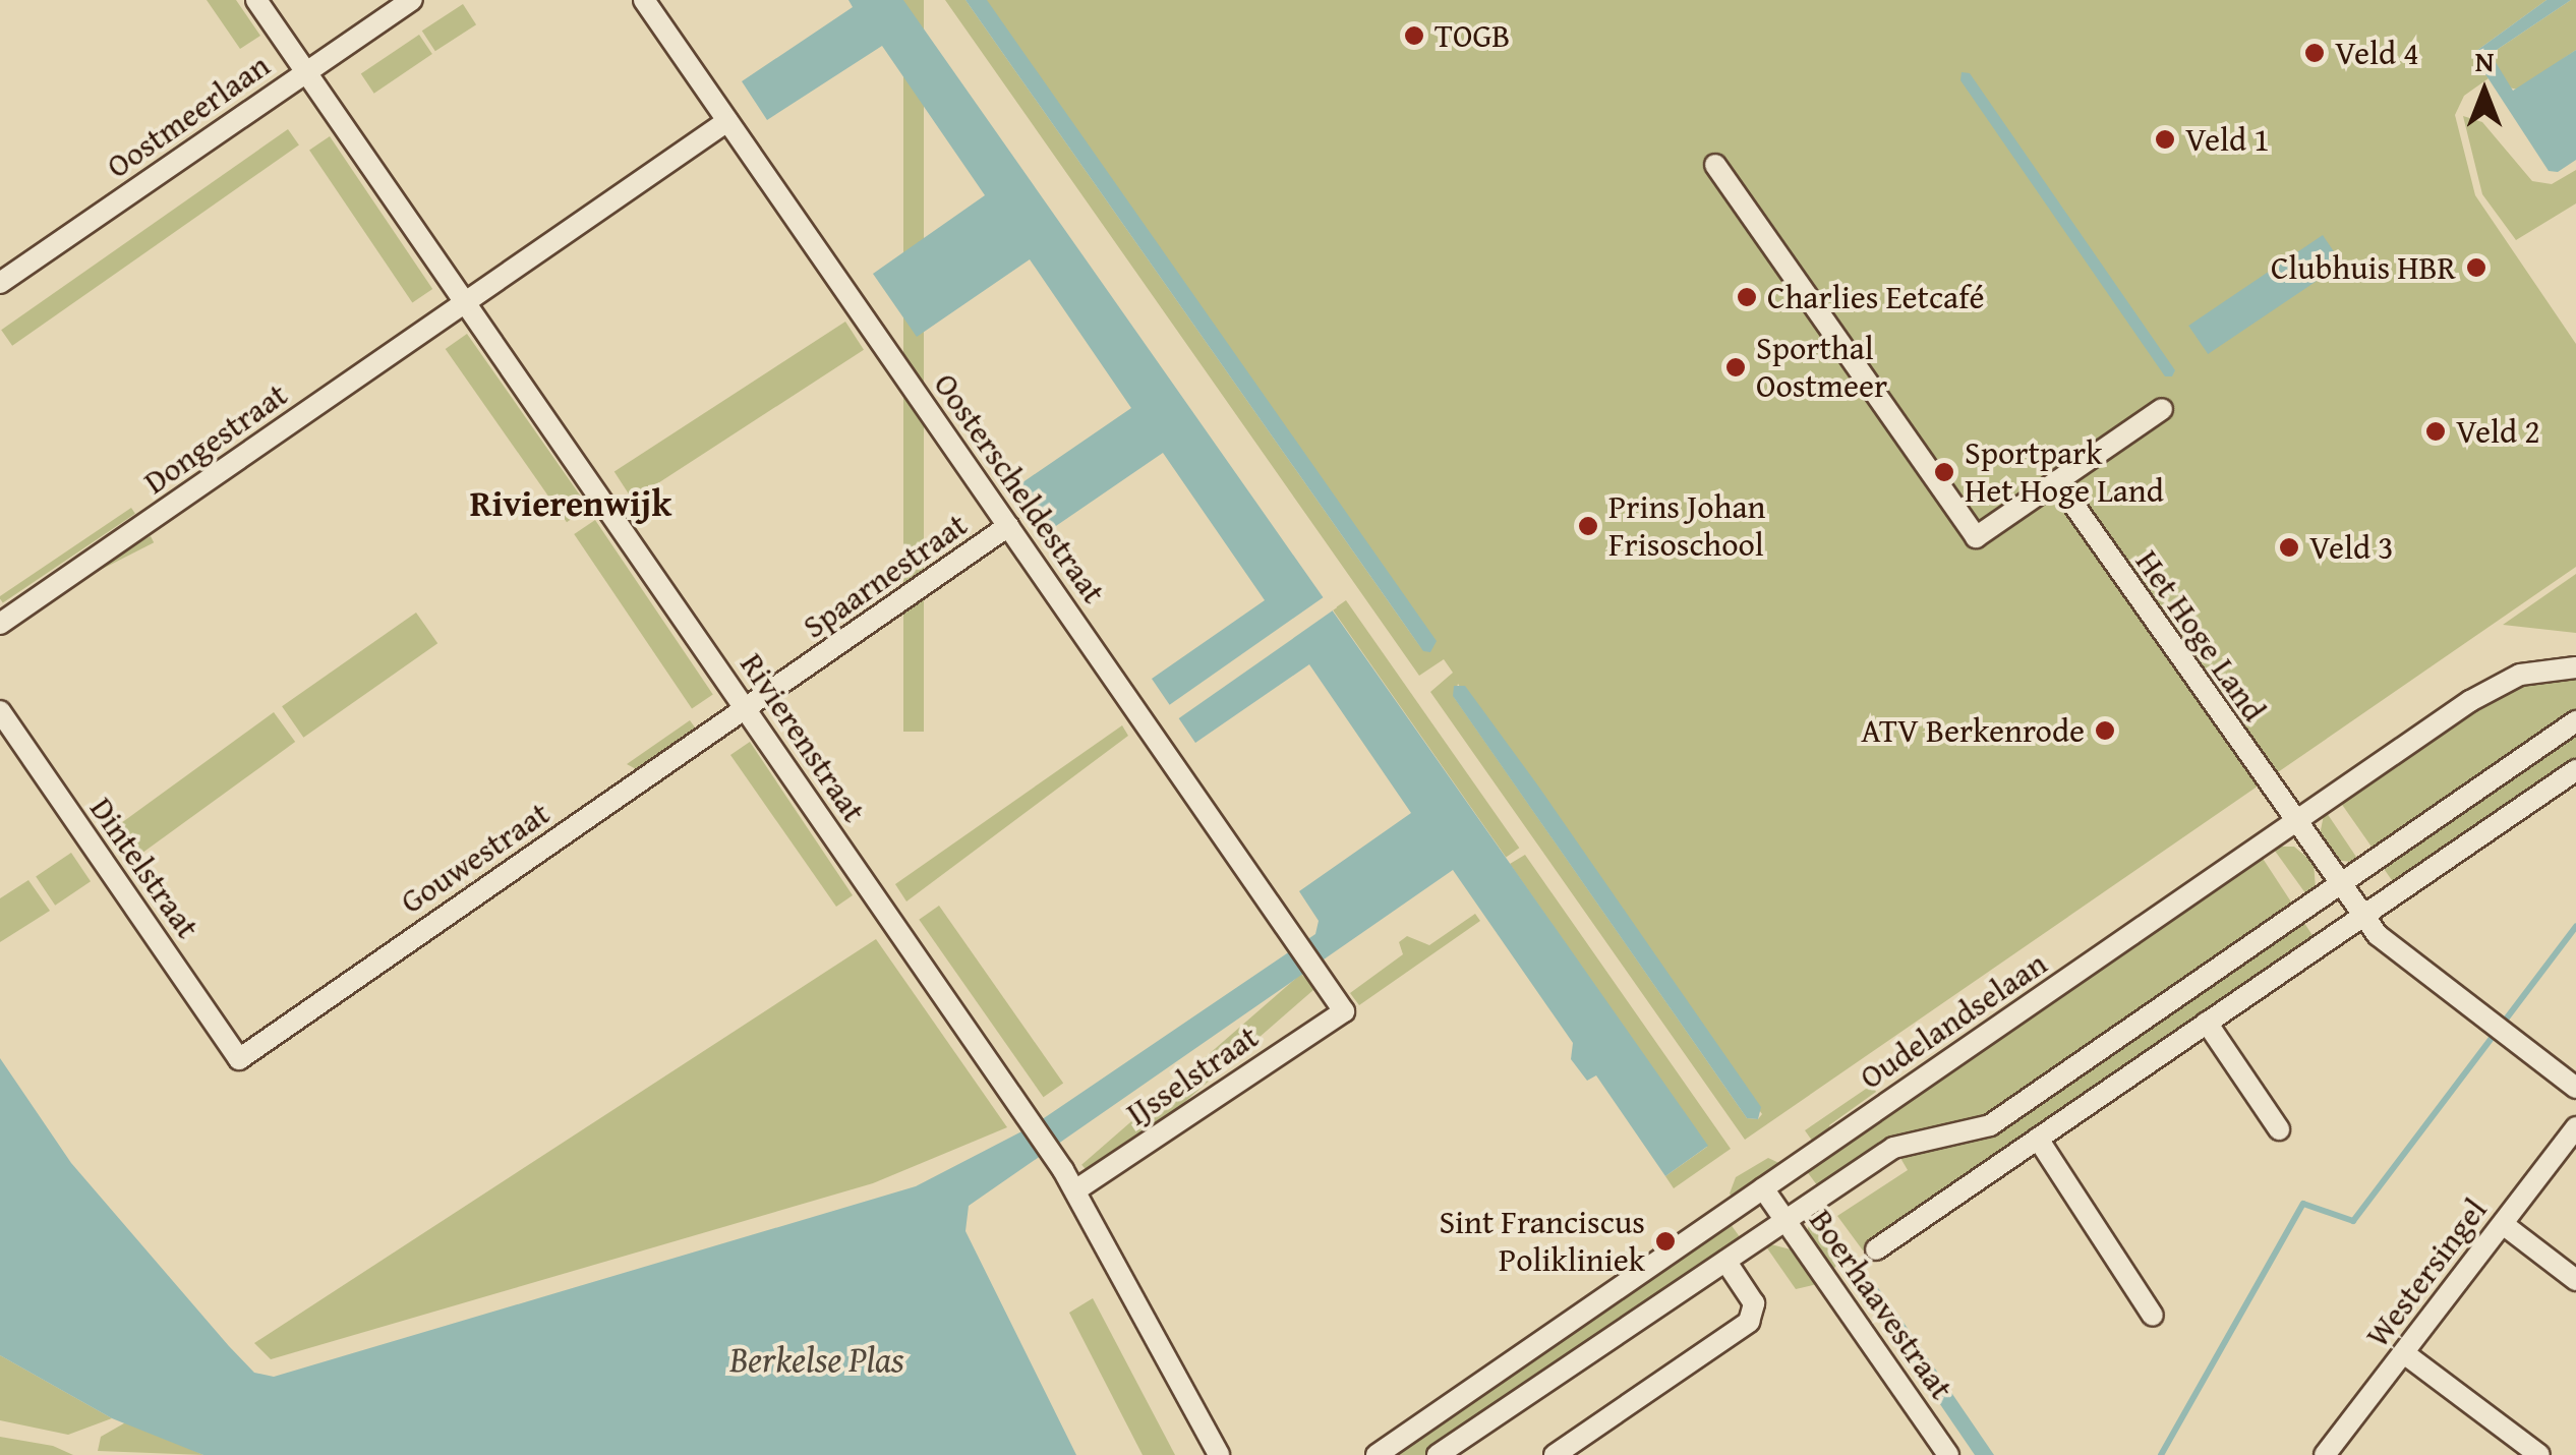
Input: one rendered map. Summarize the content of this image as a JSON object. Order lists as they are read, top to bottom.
{
  "streets": {
    "street": [
      "Oostmeerlaan",
      "Dongestraat",
      "Oosterscheldestraat",
      "Spaarnestraat",
      "Het Hoge Land",
      "Rivierenstraat",
      "Gouwestraat",
      "Dintelstraat",
      "Oudelandselaan",
      "IJsselstraat",
      "Westersingel",
      "Boerhaavestraat"
    ]
  },
  "crossings": [
    ["Oostmeerlaan", "Rivierenstraat"],
    ["Dongestraat", "Oosterscheldestraat"],
    ["Dongestraat", "Rivierenstraat"],
    ["Oosterscheldestraat", "Spaarnestraat"],
    ["Oosterscheldestraat", "IJsselstraat"],
    ["Spaarnestraat", "Rivierenstraat"],
    ["Spaarnestraat", "Gouwestraat"],
    ["Het Hoge Land", "Oudelandselaan"],
    ["Rivierenstraat", "Gouwestraat"],
    ["Rivierenstraat", "IJsselstraat"],
    ["Gouwestraat", "Dintelstraat"],
    ["Oudelandselaan", "Boerhaavestraat"]
  ],
  "districts": ["Rivierenwijk"],
  "water": ["Berkelse Plas"],
  "places": [
    "TOGB",
    "Veld 4",
    "Veld 1",
    "Clubhuis HBR",
    "Charlies Eetcafé",
    "Sporthal Oostmeer",
    "Veld 2",
    "Sportpark Het Hoge Land",
    "Prins Johan Frisoschool",
    "Veld 3",
    "ATV Berkenrode",
    "Sint Franciscus Polikliniek"
  ],
  "north": "top"
}
